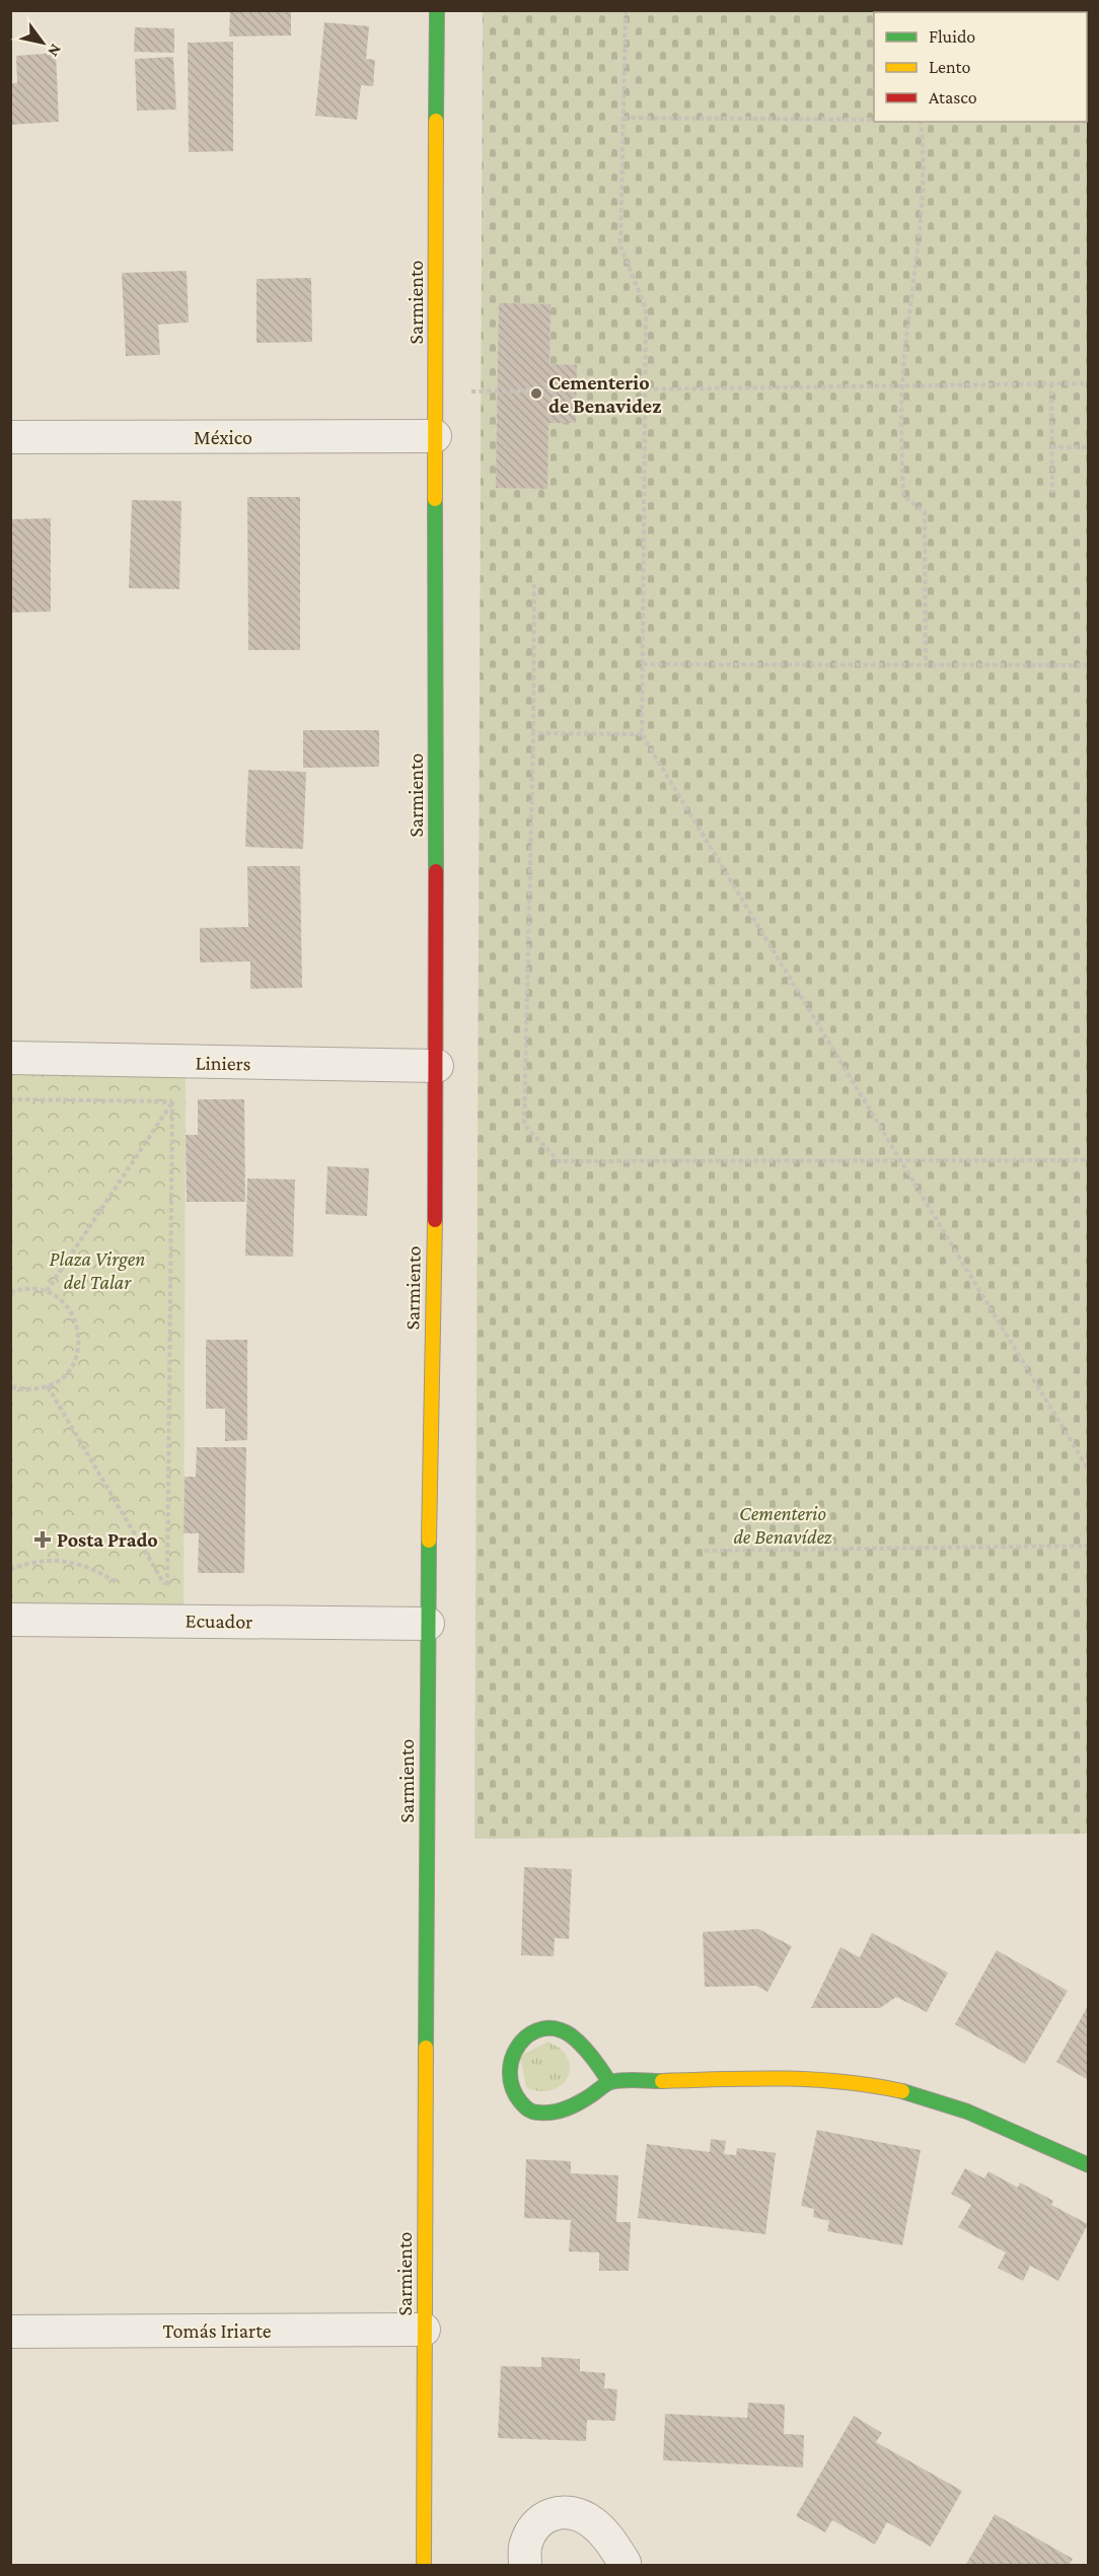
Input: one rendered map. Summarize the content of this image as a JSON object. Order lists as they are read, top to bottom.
{
  "streets": {
    "street": [
      "Sarmiento",
      "México",
      "Liniers",
      "Ecuador",
      "Tomás Iriarte"
    ]
  },
  "crossings": [
    ["Sarmiento", "México"],
    ["Sarmiento", "Liniers"],
    ["Sarmiento", "Ecuador"],
    ["Sarmiento", "Tomás Iriarte"]
  ],
  "parks": ["Plaza Virgen del Talar", "Cementerio de Benavídez"],
  "places": {
    "other": ["Cementerio de Benavidez"],
    "health": ["Posta Prado"]
  },
  "legend": ["Fluido", "Lento", "Atasco"],
  "north": "bottom right"
}
